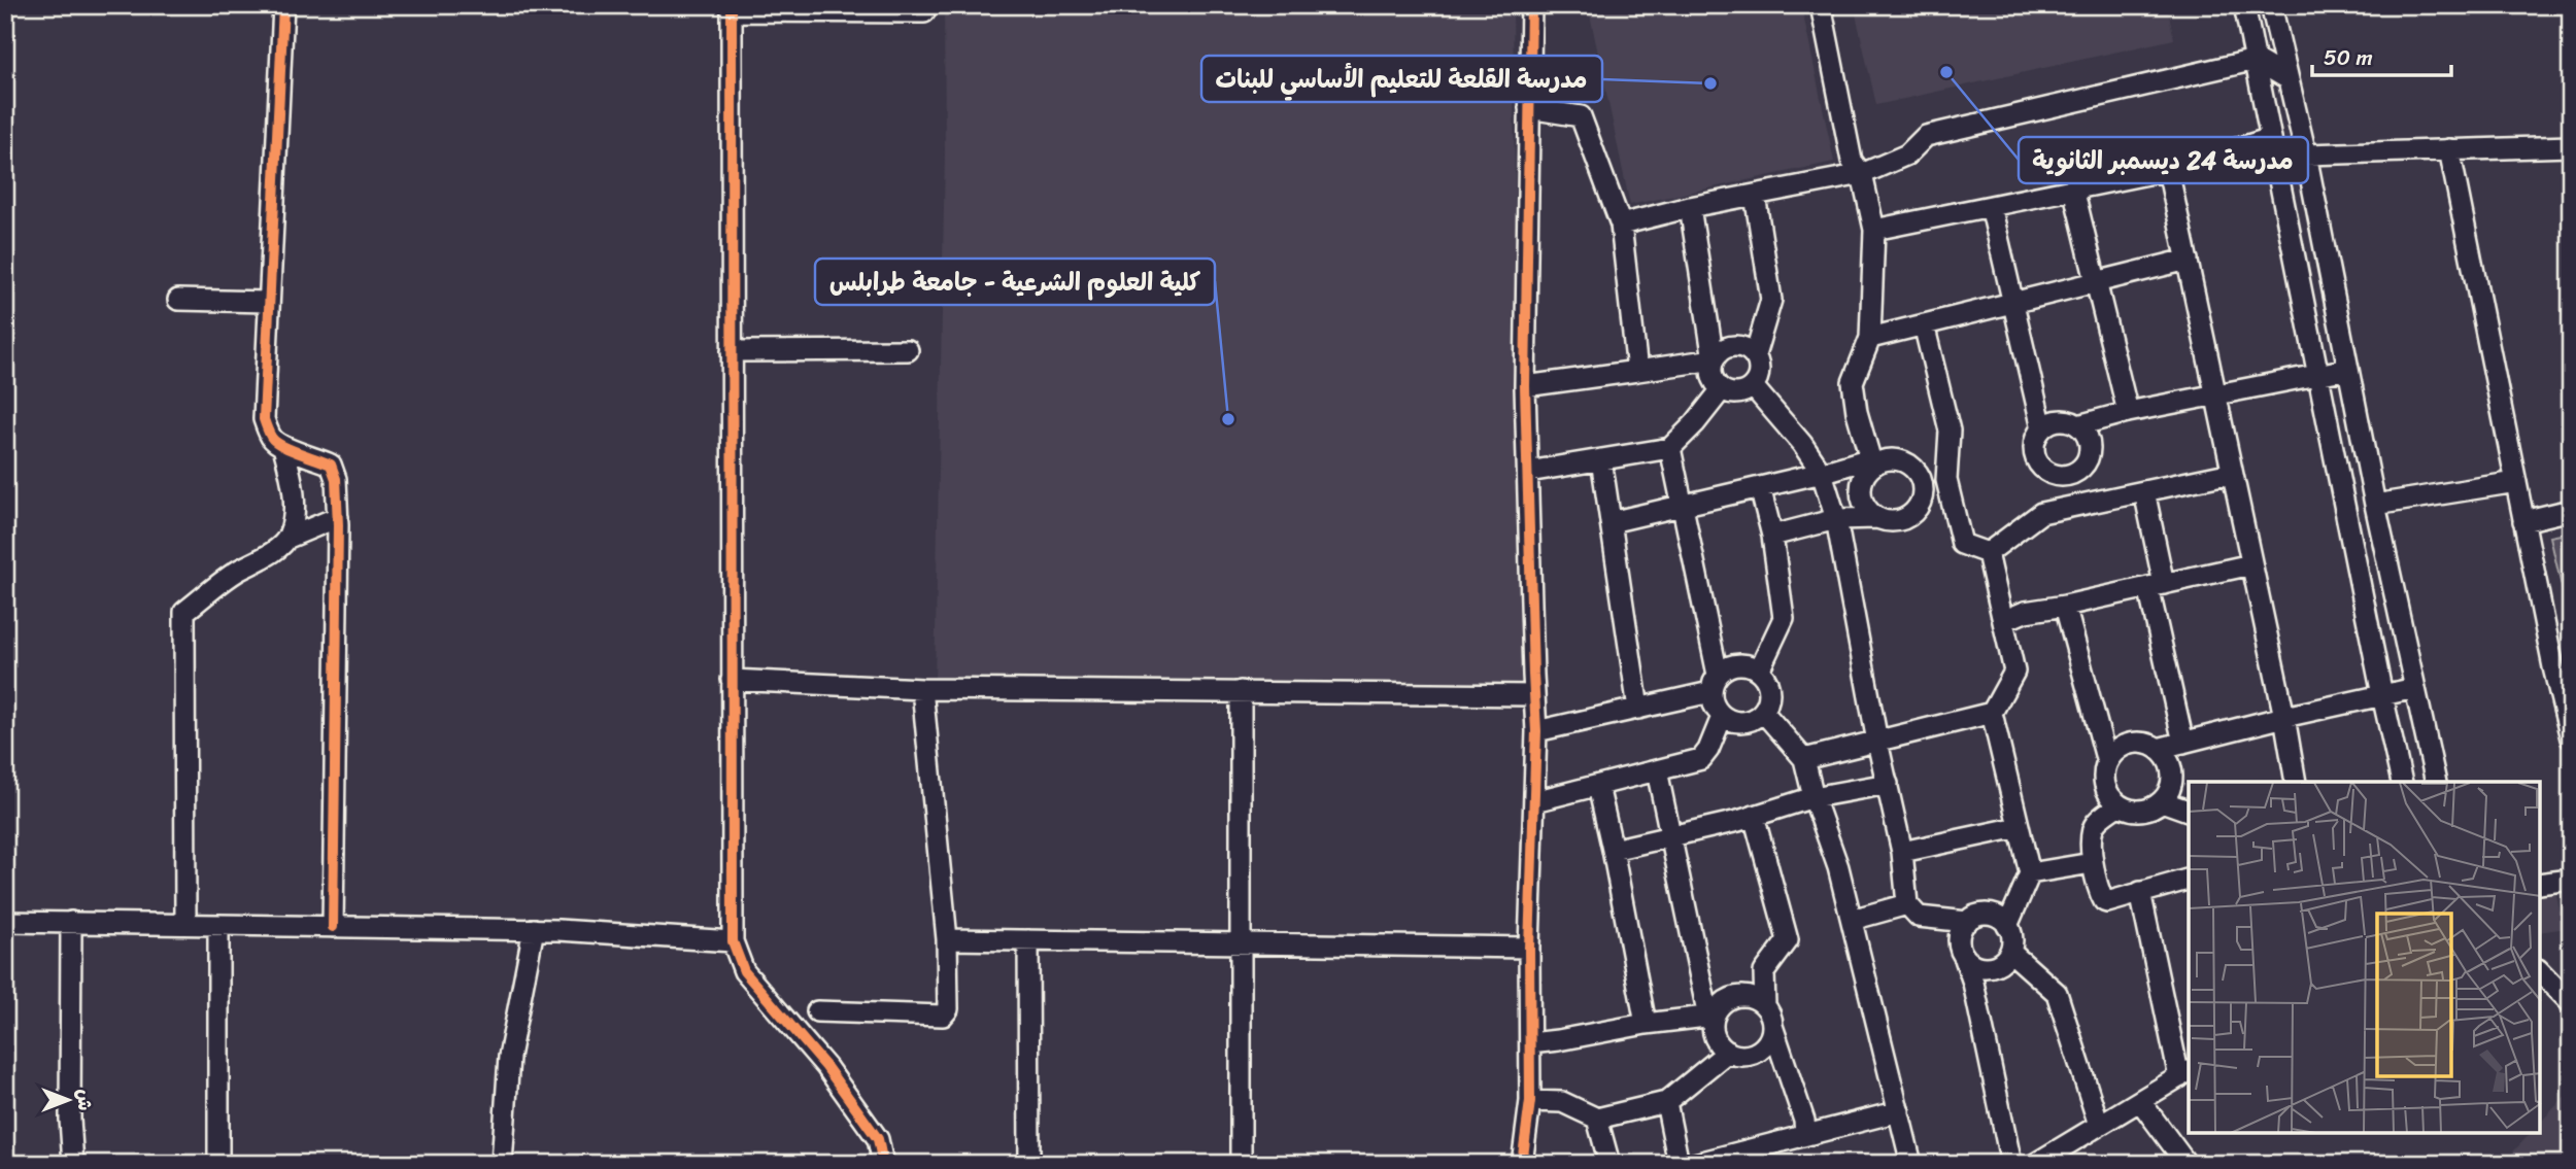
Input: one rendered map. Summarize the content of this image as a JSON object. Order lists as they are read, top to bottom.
{
  "places": ["مدرسة 24 ديسمبر الثانوية", "مدرسة القلعة للتعليم الأساسي للبنات", "كلية العلوم الشرعية - جامعة طرابلس"],
  "scale_bar": "50 m",
  "north": "right"
}
